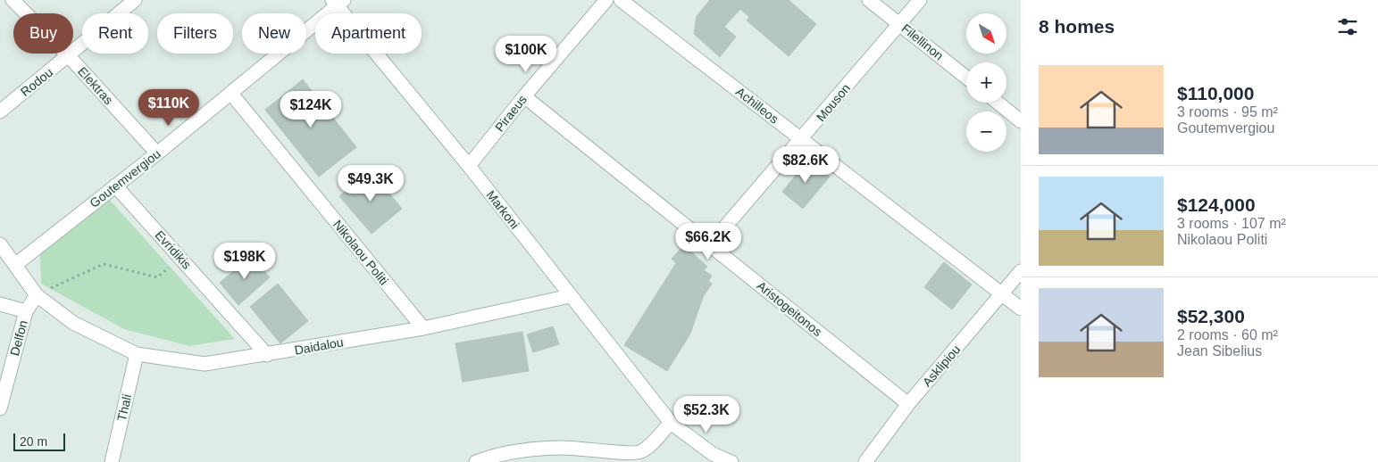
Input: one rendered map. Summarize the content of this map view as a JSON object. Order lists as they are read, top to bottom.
{
  "streets": {
    "street": [
      "Filellinon",
      "Rodou",
      "Elektras",
      "Mouson",
      "Achilleos",
      "Piraeus",
      "Goutemvergiou",
      "Markoni",
      "Evridikis",
      "Nikolaou Politi",
      "Aristogeitonos",
      "Delfon",
      "Daidalou",
      "Asklipiou",
      "Thali"
    ]
  },
  "crossings": [
    ["Filellinon", "Mouson"],
    ["Rodou", "Elektras"],
    ["Elektras", "Goutemvergiou"],
    ["Mouson", "Achilleos"],
    ["Mouson", "Aristogeitonos"],
    ["Achilleos", "Asklipiou"],
    ["Piraeus", "Markoni"],
    ["Piraeus", "Aristogeitonos"],
    ["Goutemvergiou", "Markoni"],
    ["Goutemvergiou", "Evridikis"],
    ["Goutemvergiou", "Nikolaou Politi"],
    ["Goutemvergiou", "Daidalou"],
    ["Markoni", "Daidalou"],
    ["Evridikis", "Daidalou"],
    ["Nikolaou Politi", "Daidalou"],
    ["Aristogeitonos", "Asklipiou"],
    ["Delfon", "Daidalou"],
    ["Daidalou", "Thali"]
  ],
  "scale_bar": "20 m",
  "north": "bottom right",
  "page": {
    "heading": "8 homes",
    "map_buttons": ["+", "−"],
    "chip": [
      "Buy",
      "Rent",
      "Filters",
      "New",
      "Apartment"
    ],
    "price": [
      "$100K",
      "$110K",
      "$124K",
      "$82.6K",
      "$49.3K",
      "$66.2K",
      "$198K",
      "$52.3K"
    ],
    "list": [
      {
        "name": "$110,000",
        "note": "3 rooms · 95 m² · Goutemvergiou"
      },
      {
        "name": "$124,000",
        "note": "3 rooms · 107 m² · Nikolaou Politi"
      },
      {
        "name": "$52,300",
        "note": "2 rooms · 60 m² · Jean Sibelius"
      }
    ],
    "scale": "20 m"
  }
}
